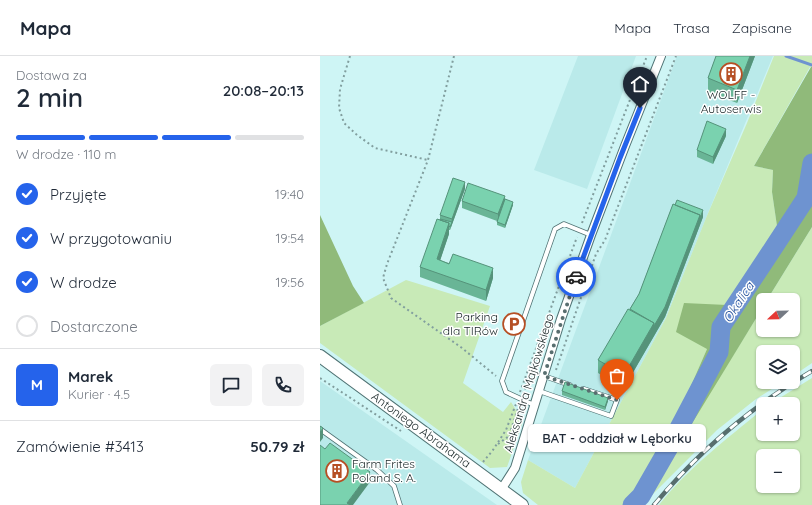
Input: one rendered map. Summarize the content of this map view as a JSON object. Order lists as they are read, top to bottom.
{
  "streets": {
    "main road": ["Antoniego Abrahama"],
    "street": ["Aleksandra Majkowskiego"]
  },
  "crossings": [
    ["Aleksandra Majkowskiego", "Antoniego Abrahama"]
  ],
  "water": ["Okalica"],
  "places": {
    "building": ["WOLFF - Autoserwis", "Farm Frites Poland S. A."],
    "parking": ["Parking dla TIRów"],
    "other": ["BAT - oddział w Lęborku"]
  },
  "north": "left",
  "page": {
    "header": "Mapa",
    "nav": ["Mapa", "Trasa", "Zapisane"],
    "heading": ["2 min", "Dostawa za", "20:08–20:13"],
    "panel": [
      "Marek",
      "Kurier · 4.5",
      "Zamówienie #3413",
      "50.79 zł"
    ],
    "bar": "W drodze · 110 m",
    "list": [
      ["Przyjęte", "19:40"],
      ["W przygotowaniu", "19:54"],
      ["W drodze", "19:56"],
      "Dostarczone"
    ],
    "map_buttons": ["+", "−"],
    "round": "M",
    "bubble": "BAT - oddział w Lęborku"
  }
}
